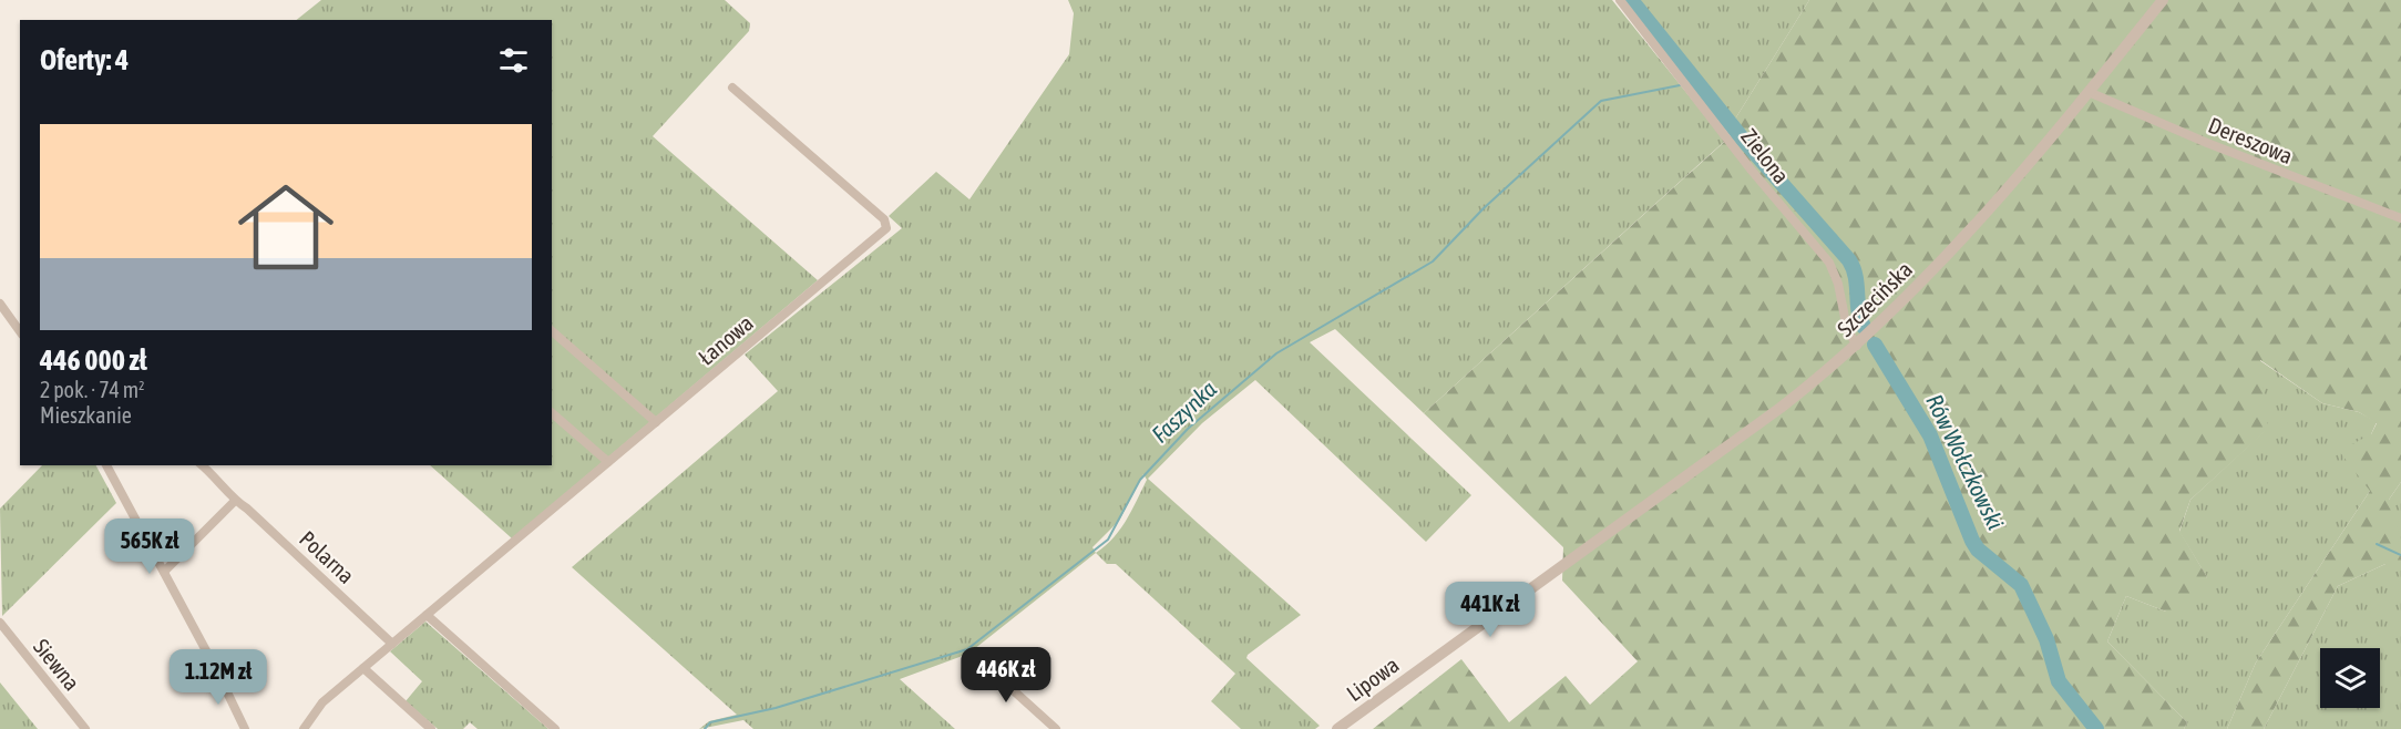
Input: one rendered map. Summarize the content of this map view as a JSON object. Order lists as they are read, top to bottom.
{
  "streets": {
    "street": [
      "Dereszowa",
      "Zielona",
      "Szczecińska",
      "Łanowa",
      "Polarna",
      "Siewna",
      "Lipowa"
    ]
  },
  "crossings": [
    ["Dereszowa", "Szczecińska"],
    ["Zielona", "Szczecińska"],
    ["Szczecińska", "Lipowa"],
    ["Łanowa", "Polarna"]
  ],
  "water": ["Faszynka", "Rów Wołczkowski"],
  "page": {
    "heading": "Oferty: 4",
    "list": [
      {
        "name": "446 000 zł",
        "note": "2 pok. · 74 m² · Mieszkanie"
      }
    ],
    "price": [
      "565K zł",
      "441K zł",
      "446K zł",
      "1.12M zł"
    ]
  }
}
